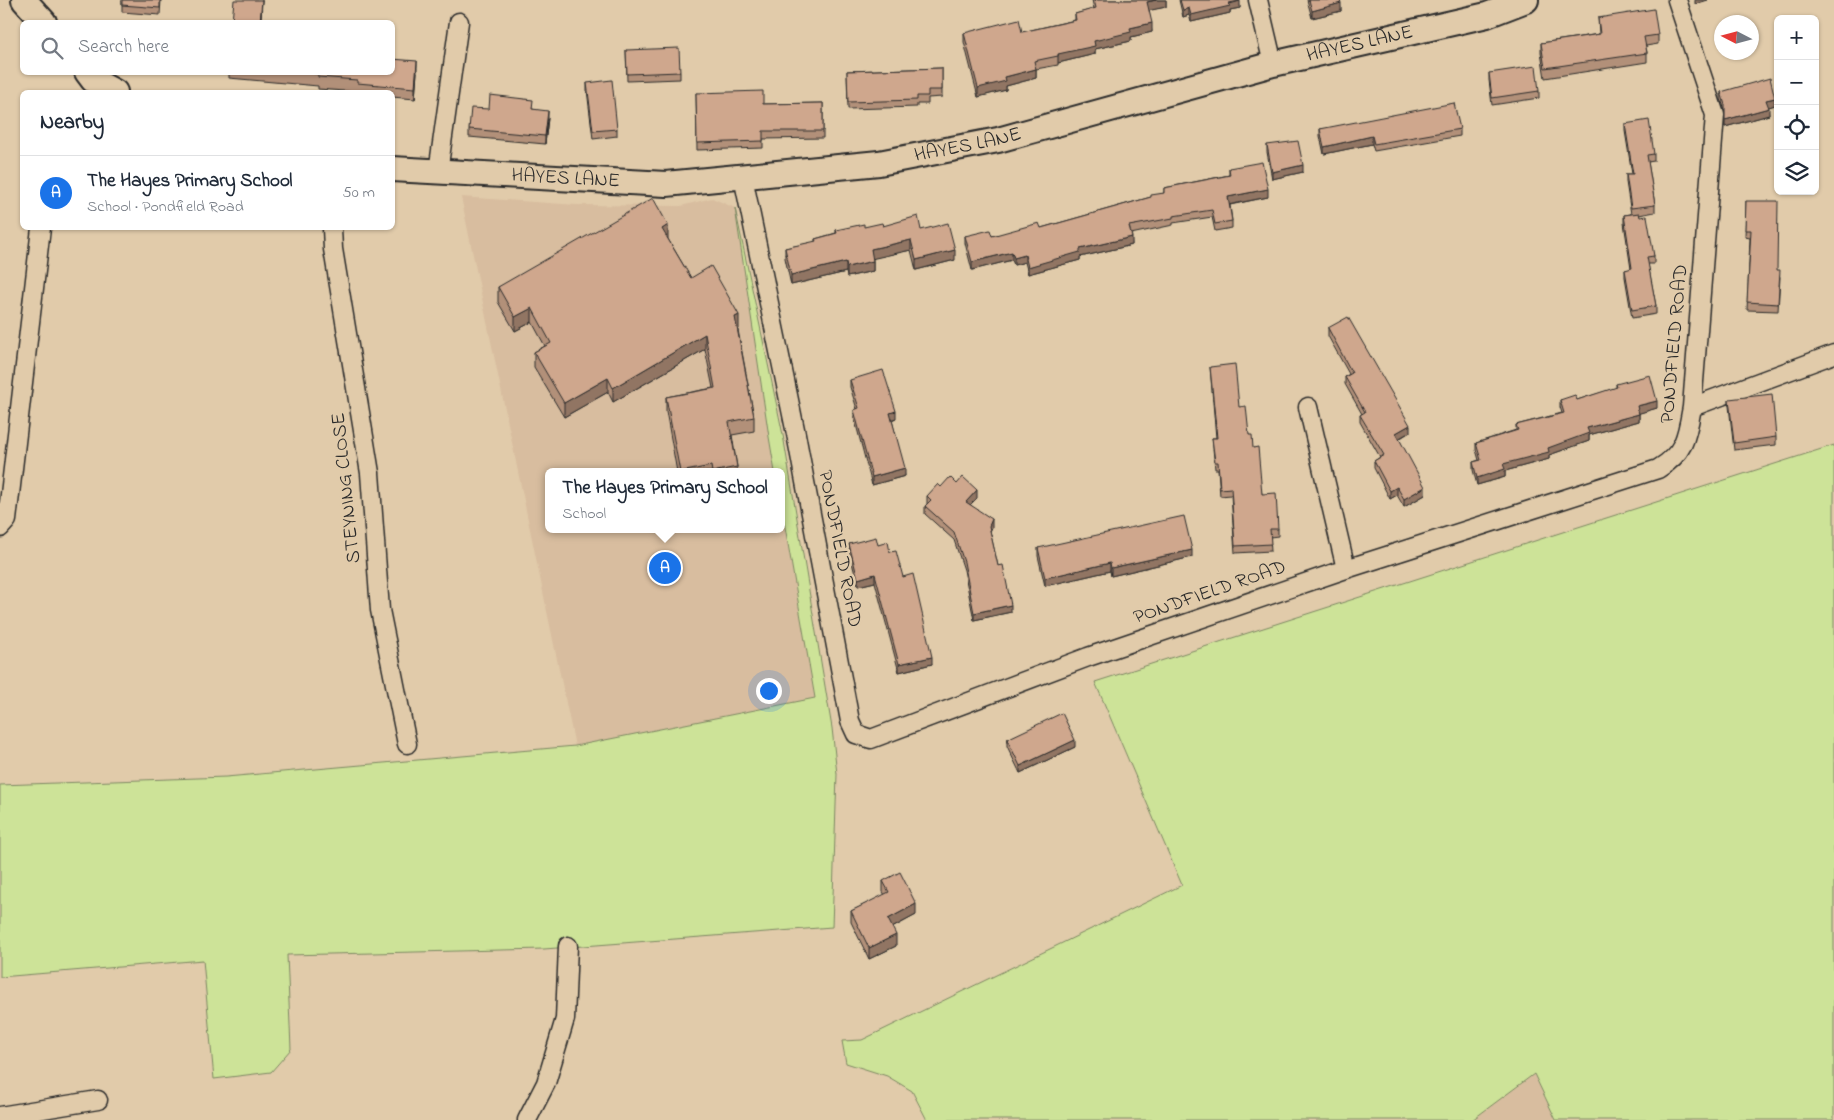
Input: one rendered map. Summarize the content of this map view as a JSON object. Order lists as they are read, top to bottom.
{
  "streets": {
    "street": ["HAYES LANE", "PONDFIELD ROAD", "STEYNING CLOSE"]
  },
  "crossings": [
    ["HAYES LANE", "PONDFIELD ROAD"]
  ],
  "north": "left",
  "page": {
    "map_buttons": ["+", "−"],
    "search": "Search here",
    "heading": "Nearby",
    "list": [
      {
        "mark": "A",
        "name": "The Hayes Primary School",
        "note": "School · Pondfield Road",
        "value": "50 m"
      }
    ],
    "popup": ["The Hayes Primary School", "School"],
    "pins": "A"
  }
}
